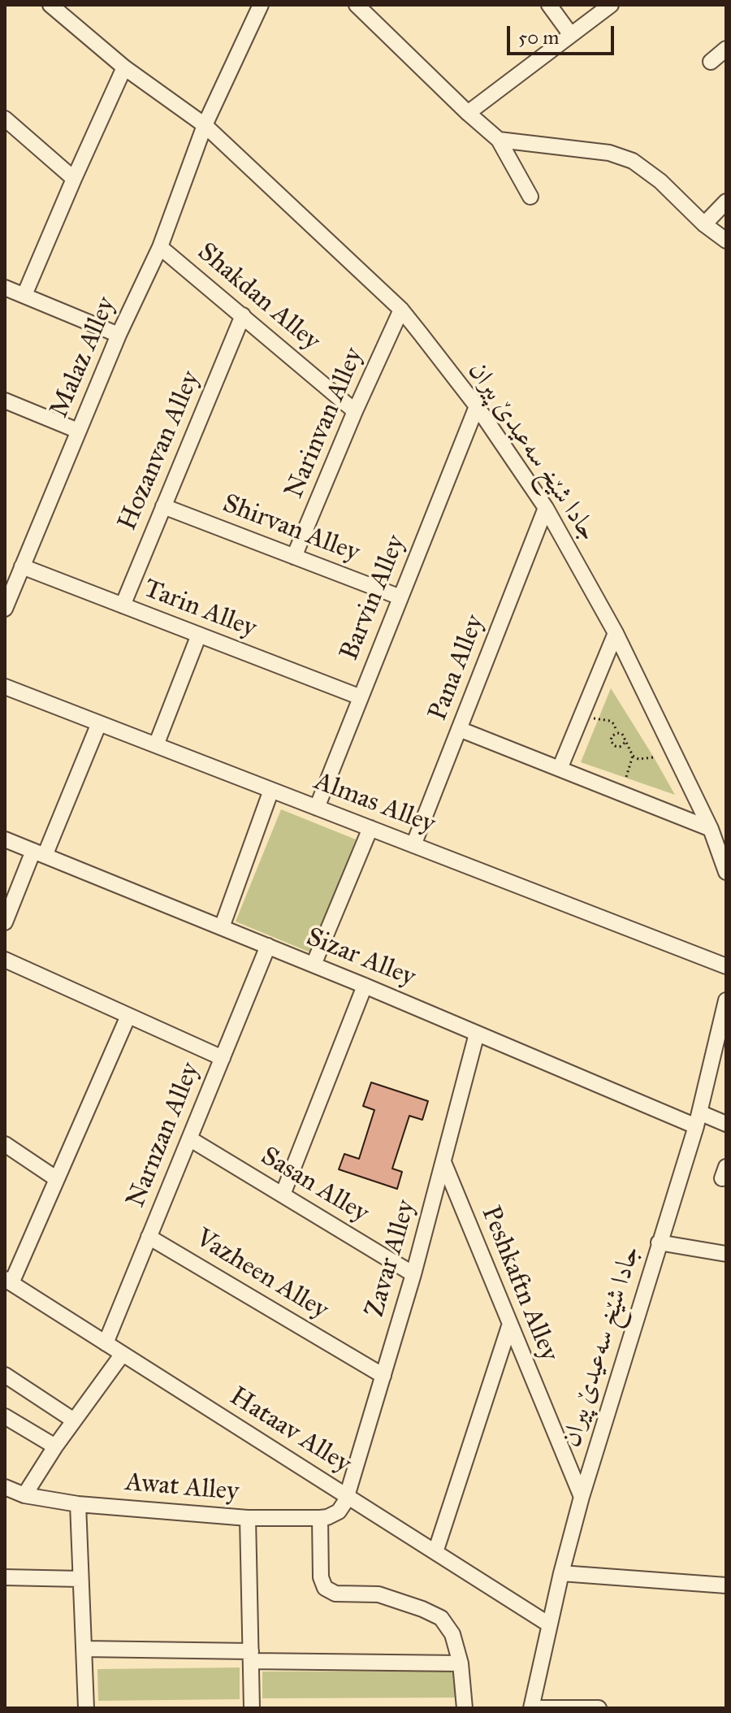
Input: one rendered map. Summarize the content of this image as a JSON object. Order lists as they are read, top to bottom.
{
  "streets": {
    "street": [
      "Shakdan Alley",
      "Malaz Alley",
      "Narinvan Alley",
      "Hozanvan Alley",
      "جادا شێخ سەعیدێ پیران",
      "Shirvan Alley",
      "Barvin Alley",
      "Tarin Alley",
      "Pana Alley",
      "Almas Alley",
      "Sizar Alley",
      "Narnzan Alley",
      "Sasan Alley",
      "Zavar Alley",
      "Vazheen Alley",
      "Peshkaftn Alley",
      "Hataav Alley",
      "Awat Alley"
    ]
  },
  "crossings": [
    ["Shakdan Alley", "Malaz Alley"],
    ["Shakdan Alley", "Narinvan Alley"],
    ["Shakdan Alley", "Hozanvan Alley"],
    ["Malaz Alley", "جادا شێخ سەعیدێ پیران"],
    ["Malaz Alley", "Tarin Alley"],
    ["Narinvan Alley", "جادا شێخ سەعیدێ پیران"],
    ["Narinvan Alley", "Shirvan Alley"],
    ["Hozanvan Alley", "Shirvan Alley"],
    ["Hozanvan Alley", "Tarin Alley"],
    ["جادا شێخ سەعیدێ پیران", "Barvin Alley"],
    ["جادا شێخ سەعیدێ پیران", "Pana Alley"],
    ["جادا شێخ سەعیدێ پیران", "Sizar Alley"],
    ["جادا شێخ سەعیدێ پیران", "Peshkaftn Alley"],
    ["جادا شێخ سەعیدێ پیران", "Hataav Alley"],
    ["Shirvan Alley", "Barvin Alley"],
    ["Barvin Alley", "Tarin Alley"],
    ["Barvin Alley", "Almas Alley"],
    ["Pana Alley", "Almas Alley"],
    ["Sizar Alley", "Narnzan Alley"],
    ["Sizar Alley", "Zavar Alley"],
    ["Narnzan Alley", "Sasan Alley"],
    ["Narnzan Alley", "Vazheen Alley"],
    ["Narnzan Alley", "Hataav Alley"],
    ["Sasan Alley", "Zavar Alley"],
    ["Zavar Alley", "Vazheen Alley"],
    ["Zavar Alley", "Peshkaftn Alley"],
    ["Zavar Alley", "Hataav Alley"]
  ],
  "scale_bar": "50 m"
}
